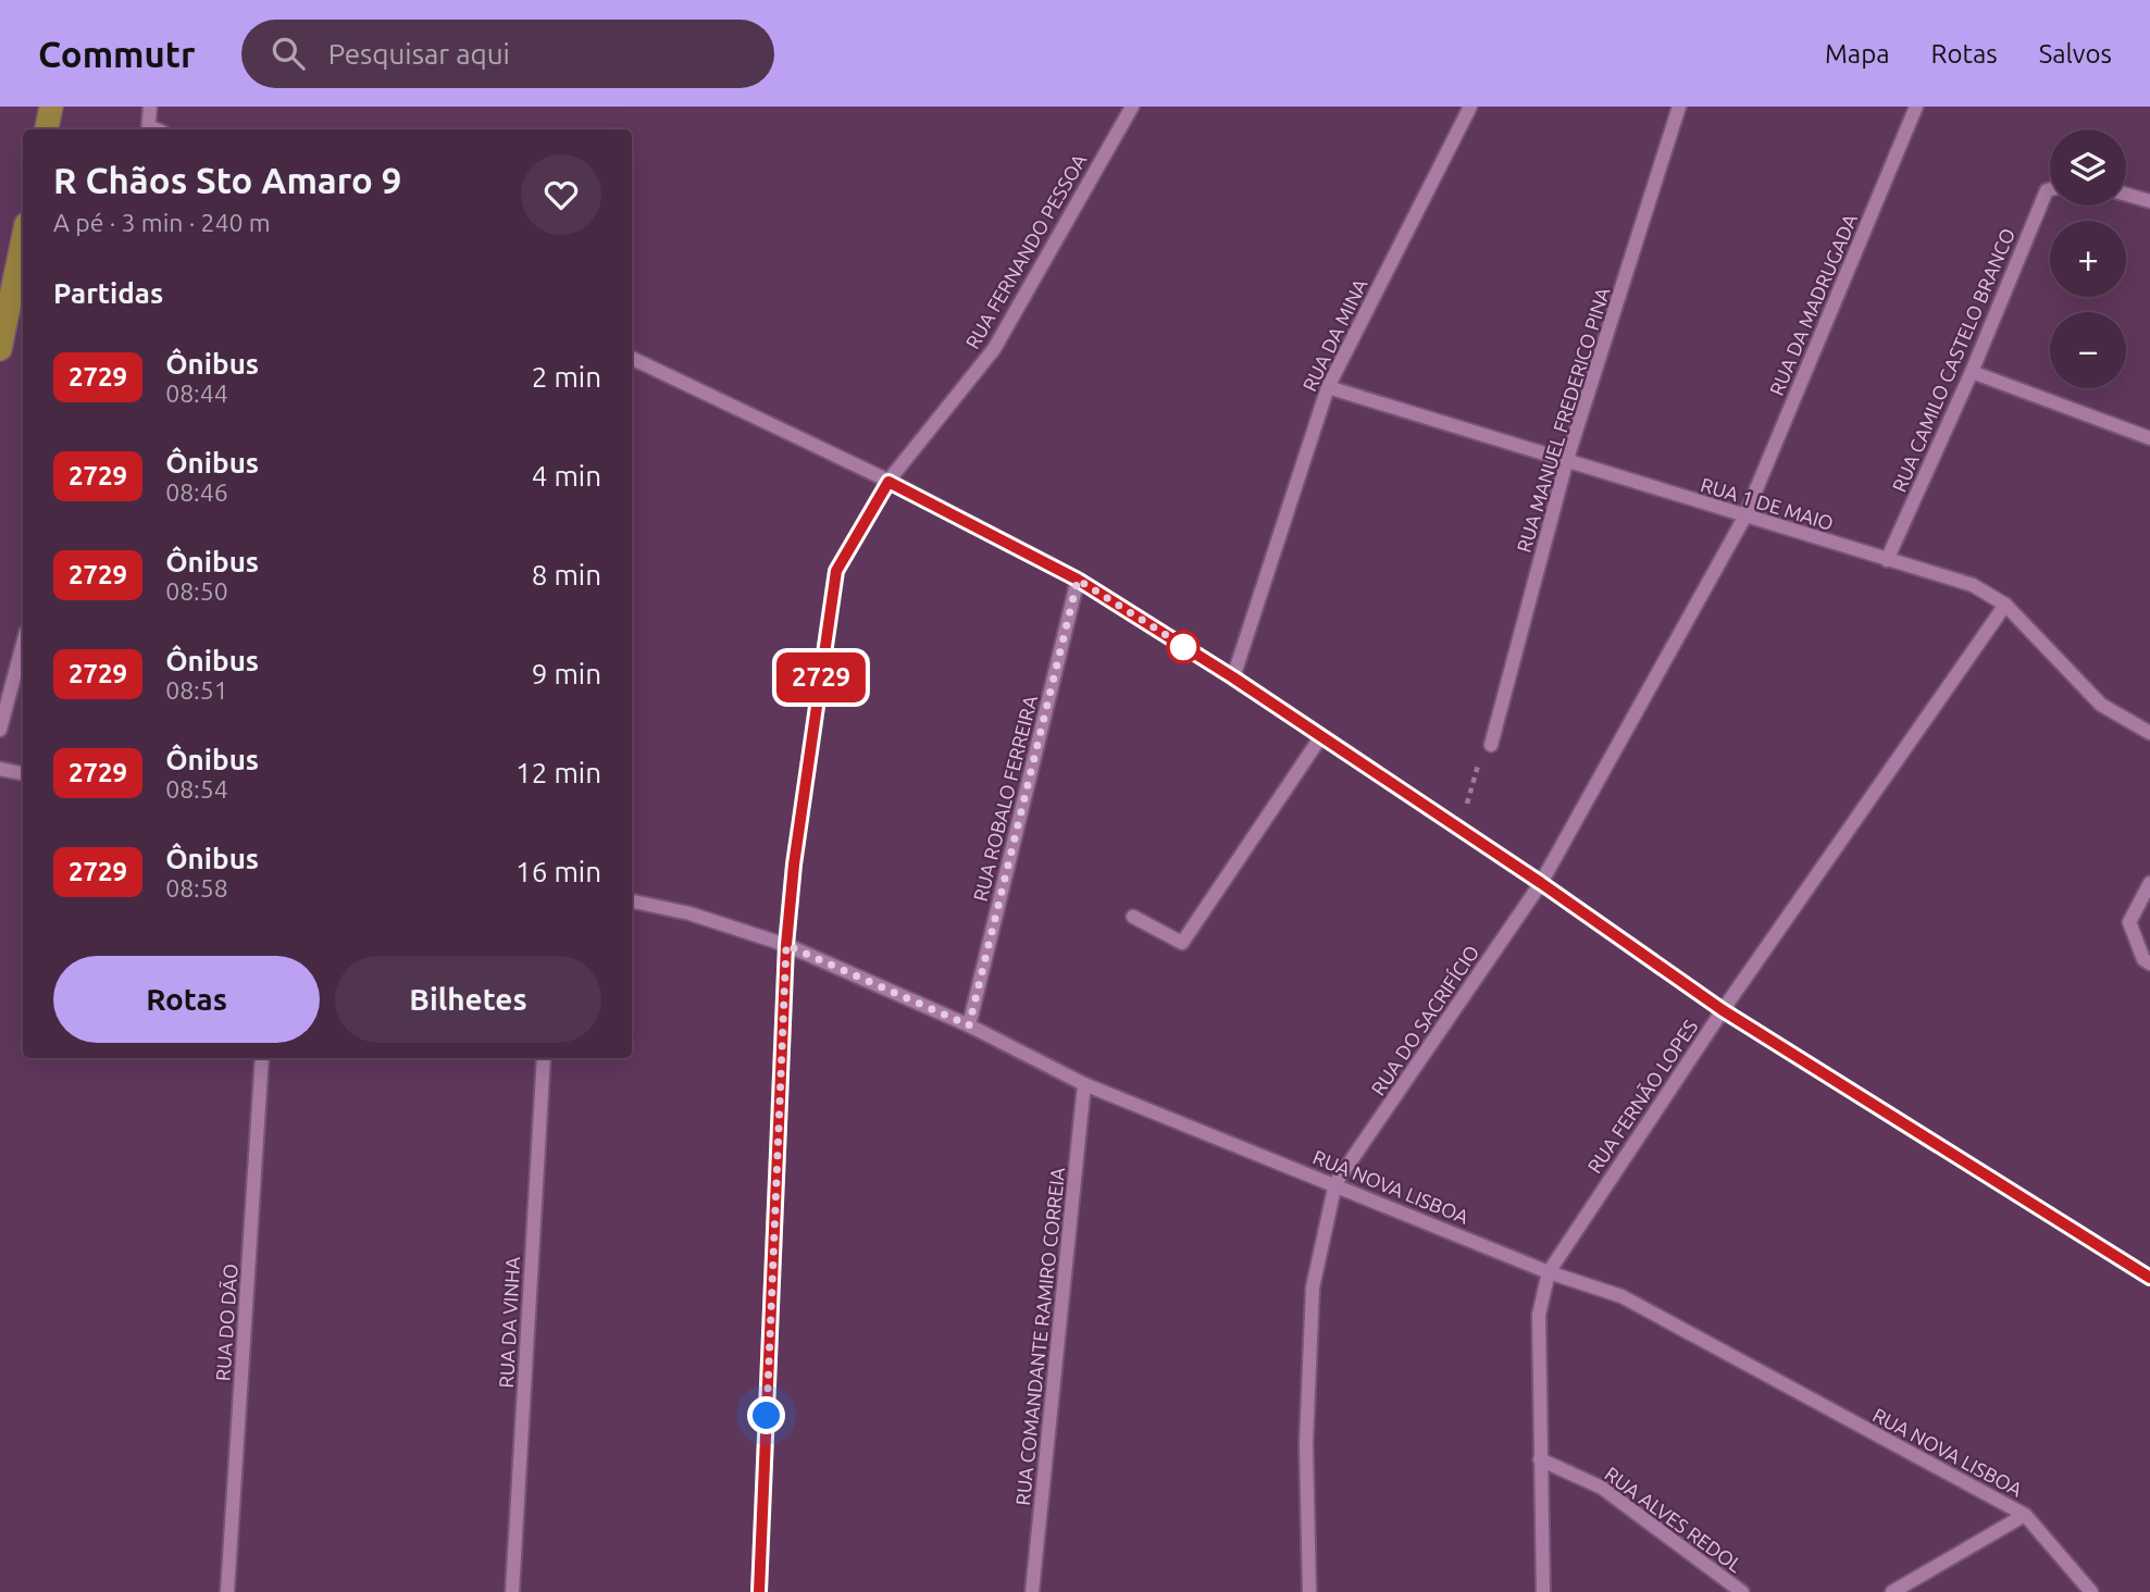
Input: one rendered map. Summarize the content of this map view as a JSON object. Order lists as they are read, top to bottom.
{
  "streets": {
    "street": [
      "RUA FERNANDO PESSOA",
      "RUA DA MADRUGADA",
      "RUA DA MINA",
      "RUA CAMILO CASTELO BRANCO",
      "RUA MANUEL FREDERICO PINA",
      "RUA 1 DE MAIO",
      "RUA ROBALO FERREIRA",
      "RUA DO SACRIFÍCIO",
      "RUA FERNÃO LOPES",
      "RUA NOVA LISBOA",
      "RUA DO DÃO",
      "RUA DA VINHA",
      "RUA COMANDANTE RAMIRO CORREIA",
      "RUA ALVES REDOL"
    ]
  },
  "crossings": [
    ["RUA FERNANDO PESSOA", "RUA NOVA LISBOA"],
    ["RUA DA MADRUGADA", "RUA 1 DE MAIO"],
    ["RUA DA MADRUGADA", "RUA DO SACRIFÍCIO"],
    ["RUA DA MINA", "RUA 1 DE MAIO"],
    ["RUA CAMILO CASTELO BRANCO", "RUA 1 DE MAIO"],
    ["RUA MANUEL FREDERICO PINA", "RUA 1 DE MAIO"],
    ["RUA 1 DE MAIO", "RUA DO SACRIFÍCIO"],
    ["RUA 1 DE MAIO", "RUA FERNÃO LOPES"],
    ["RUA ROBALO FERREIRA", "RUA NOVA LISBOA"],
    ["RUA DO SACRIFÍCIO", "RUA NOVA LISBOA"],
    ["RUA FERNÃO LOPES", "RUA NOVA LISBOA"],
    ["RUA FERNÃO LOPES", "RUA ALVES REDOL"],
    ["RUA NOVA LISBOA", "RUA COMANDANTE RAMIRO CORREIA"]
  ],
  "lines": ["bus line 2729"],
  "page": {
    "header": "Commutr",
    "search": "Pesquisar aqui",
    "nav": ["Mapa", "Rotas", "Salvos"],
    "on_map": "2729",
    "map_buttons": ["+", "−"],
    "heading": [
      ["R Chãos Sto Amaro 9", "A pé · 3 min · 240 m"],
      "Partidas"
    ],
    "list": [
      {
        "mark": "2729",
        "name": "Ônibus",
        "note": "08:44",
        "value": "2 min"
      },
      {
        "mark": "2729",
        "name": "Ônibus",
        "note": "08:46",
        "value": "4 min"
      },
      {
        "mark": "2729",
        "name": "Ônibus",
        "note": "08:50",
        "value": "8 min"
      },
      {
        "mark": "2729",
        "name": "Ônibus",
        "note": "08:51",
        "value": "9 min"
      },
      {
        "mark": "2729",
        "name": "Ônibus",
        "note": "08:54",
        "value": "12 min"
      },
      {
        "mark": "2729",
        "name": "Ônibus",
        "note": "08:58",
        "value": "16 min"
      }
    ],
    "buttons": ["Rotas", "Bilhetes"]
  }
}
